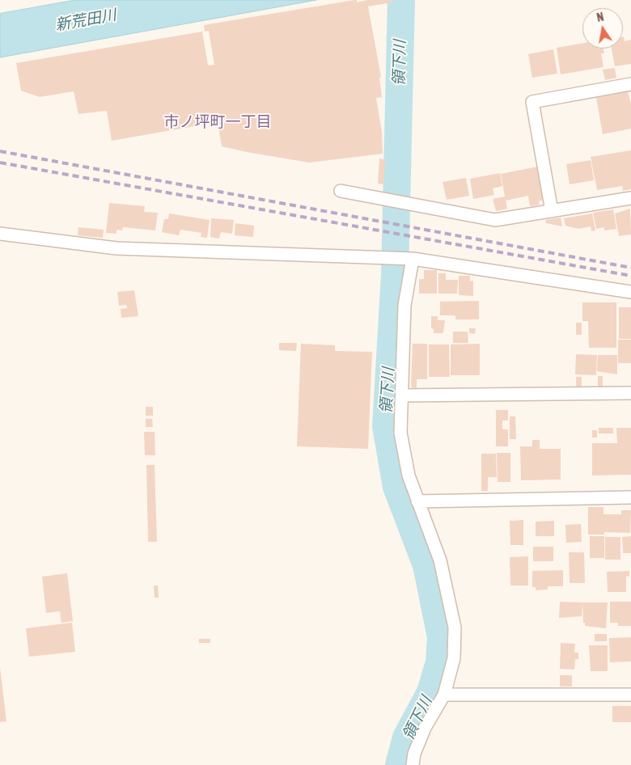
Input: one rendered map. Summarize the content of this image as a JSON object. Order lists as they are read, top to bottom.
{
  "districts": ["市ノ坪町一丁目"],
  "water": ["新荒田川", "領下川"],
  "north": "top"
}
